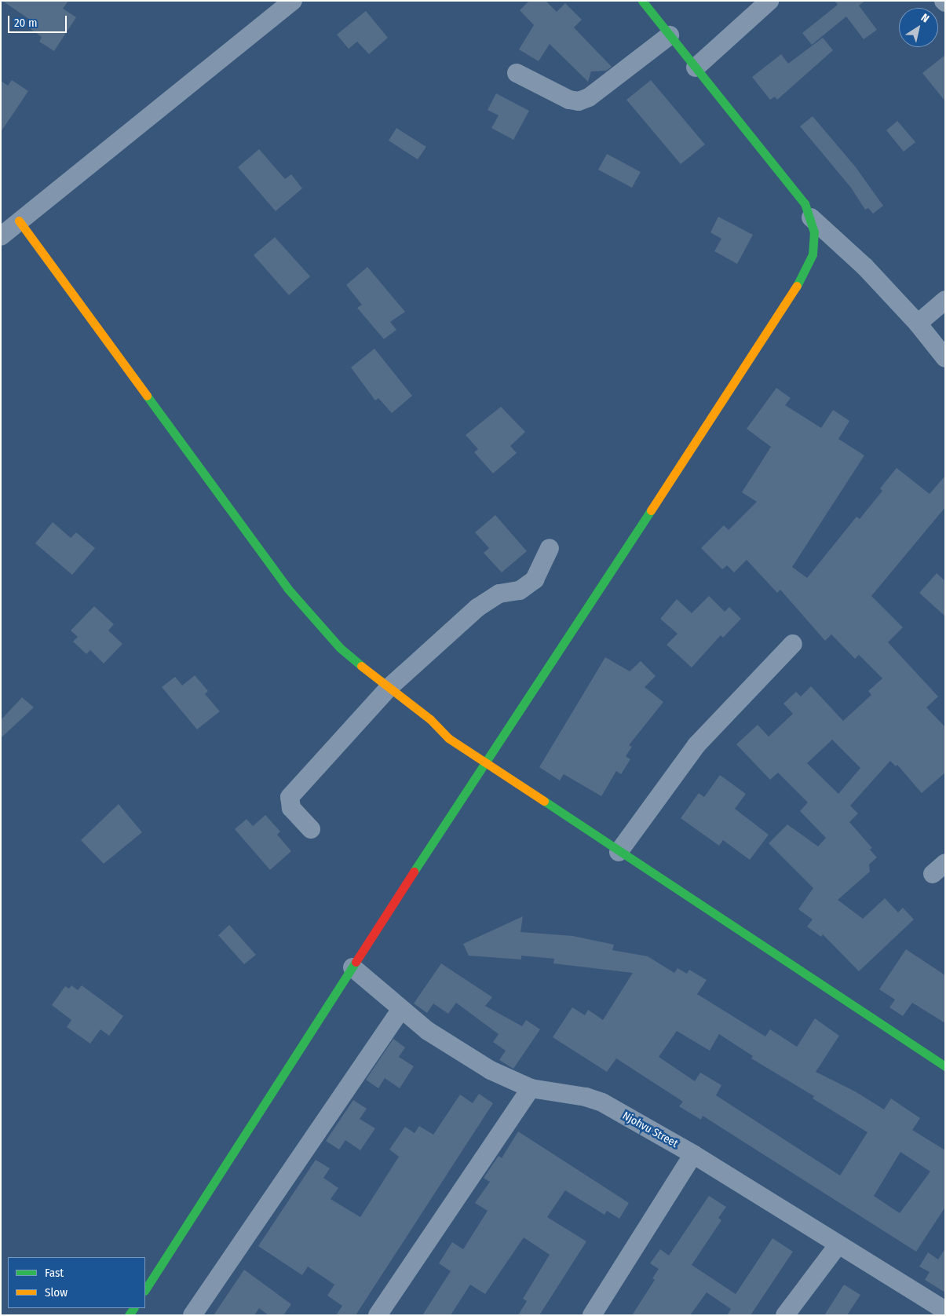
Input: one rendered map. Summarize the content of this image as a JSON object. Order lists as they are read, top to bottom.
{
  "streets": {
    "street": ["Njohvu Street"]
  },
  "legend": ["Fast", "Slow"],
  "scale_bar": "20 m",
  "north": "top right"
}
